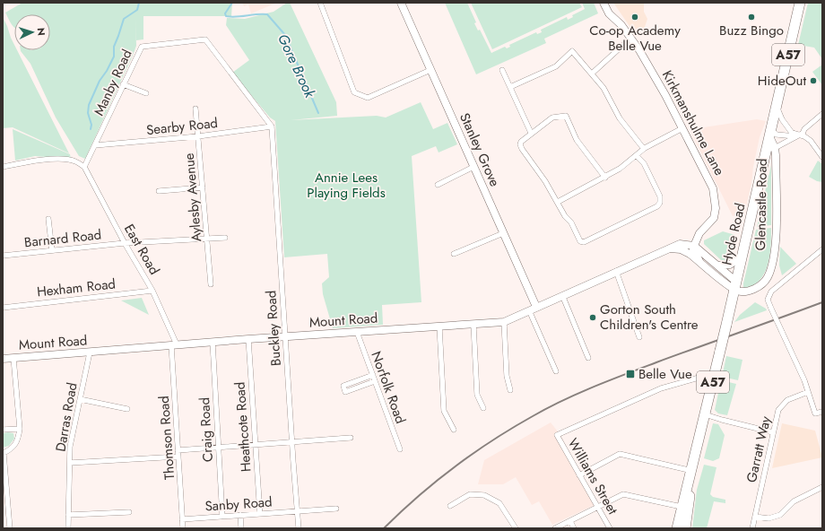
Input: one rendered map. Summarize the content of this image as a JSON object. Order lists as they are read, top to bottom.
{
  "streets": {
    "highway": ["A57", "Hyde Road"],
    "main road": [
      "Kirkmanshulme Lane",
      "Stanley Grove",
      "Glencastle Road",
      "Mount Road"
    ],
    "street": [
      "Manby Road",
      "Searby Road",
      "Aylesby Avenue",
      "Barnard Road",
      "East Road",
      "Hexham Road",
      "Buckley Road",
      "Norfolk Road",
      "Darras Road",
      "Heathcote Road",
      "Craig Road",
      "Thomson Road",
      "Garratt Way",
      "Williams Street",
      "Sanby Road"
    ]
  },
  "crossings": [
    ["Manby Road", "Searby Road"],
    ["Manby Road", "East Road"],
    ["Manby Road", "Buckley Road"],
    ["Kirkmanshulme Lane", "Mount Road"],
    ["Searby Road", "Aylesby Avenue"],
    ["Searby Road", "Buckley Road"],
    ["Stanley Grove", "Mount Road"],
    ["Aylesby Avenue", "Barnard Road"],
    ["Glencastle Road", "Hyde Road"],
    ["Hyde Road", "Williams Street"],
    ["Barnard Road", "East Road"],
    ["East Road", "Hexham Road"],
    ["East Road", "Mount Road"],
    ["East Road", "Thomson Road"],
    ["Mount Road", "Buckley Road"],
    ["Mount Road", "Norfolk Road"],
    ["Mount Road", "Darras Road"],
    ["Mount Road", "Heathcote Road"],
    ["Mount Road", "Craig Road"],
    ["Mount Road", "Thomson Road"],
    ["Buckley Road", "Sanby Road"],
    ["Heathcote Road", "Sanby Road"],
    ["Craig Road", "Sanby Road"],
    ["Thomson Road", "Sanby Road"]
  ],
  "water": ["Gore Brook"],
  "parks": ["Annie Lees Playing Fields"],
  "places": {
    "other": [
      "Co-op Academy Belle Vue",
      "Buzz Bingo",
      "HideOut",
      "Gorton South Children's Centre"
    ],
    "transit": ["Belle Vue"]
  },
  "north": "right"
}
